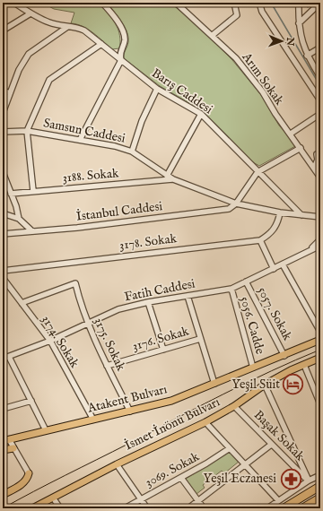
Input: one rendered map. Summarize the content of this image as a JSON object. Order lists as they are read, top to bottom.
{
  "streets": {
    "main road": ["Atakent Bulvarı", "İsmet İnönü Bulvarı"],
    "street": [
      "Arım Sokak",
      "Barış Caddesi",
      "Samsun Caddesi",
      "3188. Sokak",
      "İstanbul Caddesi",
      "3178. Sokak",
      "Fatih Caddesi",
      "5057. Sokak",
      "5056. Cadde",
      "3176. Sokak",
      "3174. Sokak",
      "3175. Sokak",
      "Başak Sokak",
      "3069. Sokak"
    ]
  },
  "crossings": [
    ["Barış Caddesi", "Samsun Caddesi"],
    ["Samsun Caddesi", "3188. Sokak"],
    ["Samsun Caddesi", "İstanbul Caddesi"],
    ["Samsun Caddesi", "3178. Sokak"],
    ["Fatih Caddesi", "5057. Sokak"],
    ["Fatih Caddesi", "5056. Cadde"],
    ["Fatih Caddesi", "3174. Sokak"],
    ["Fatih Caddesi", "3175. Sokak"],
    ["5056. Cadde", "Atakent Bulvarı"],
    ["3176. Sokak", "3175. Sokak"],
    ["3174. Sokak", "3175. Sokak"],
    ["3174. Sokak", "Atakent Bulvarı"],
    ["3175. Sokak", "Atakent Bulvarı"],
    ["İsmet İnönü Bulvarı", "Başak Sokak"]
  ],
  "places": {
    "hotel": ["Yeşil Süit"],
    "pharmacy": ["Yeşil Eczanesi"]
  },
  "north": "right"
}
